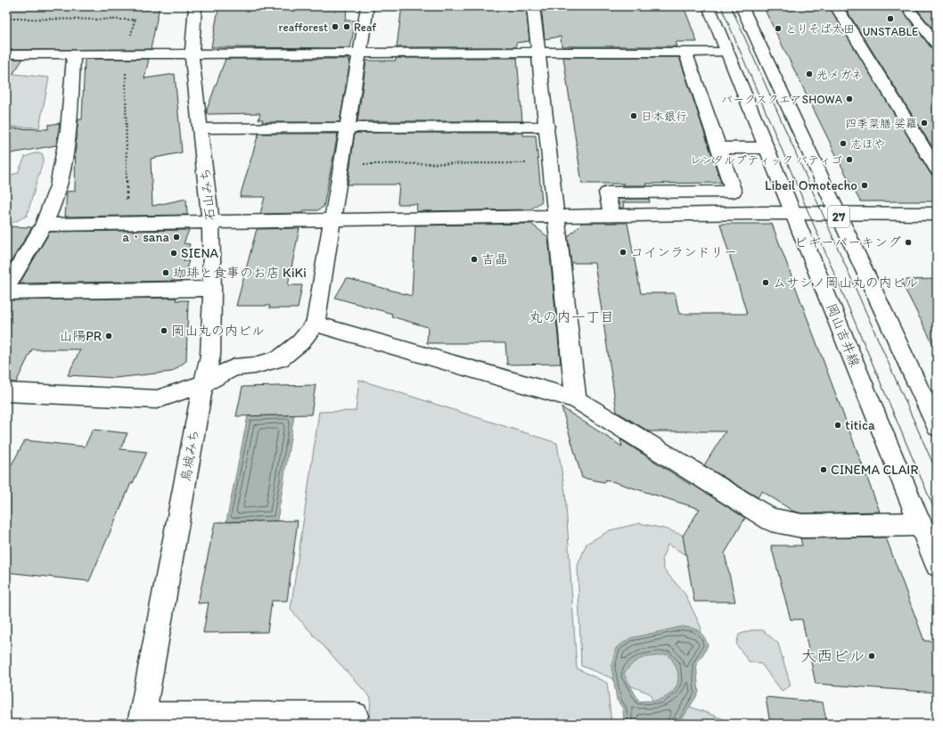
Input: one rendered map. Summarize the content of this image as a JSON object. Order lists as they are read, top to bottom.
{
  "streets": {
    "street": [
      "石山みち",
      "27",
      "岡山吉井線",
      "烏城みち"
    ]
  },
  "crossings": [
    ["石山みち", "烏城みち"]
  ],
  "districts": ["丸の内一丁目"],
  "places": [
    "UNSTABLE",
    "reafforest",
    "Reaf",
    "とりそば太田",
    "光メガネ",
    "パークスクエアSHOWA",
    "日本銀行",
    "四季菜膳 娑羅",
    "志ほや",
    "レンタルブティック パティゴ",
    "Libeil Omotecho",
    "a・sana",
    "ピギーパーキング",
    "コインランドリー",
    "SIENA",
    "吉晶",
    "珈琲と食事のお店 KiKi",
    "ムサシノ岡山丸の内ビル",
    "岡山丸の内ビル",
    "山陽PR",
    "titica",
    "CINEMA CLAIR",
    "大西ビル"
  ]
}
